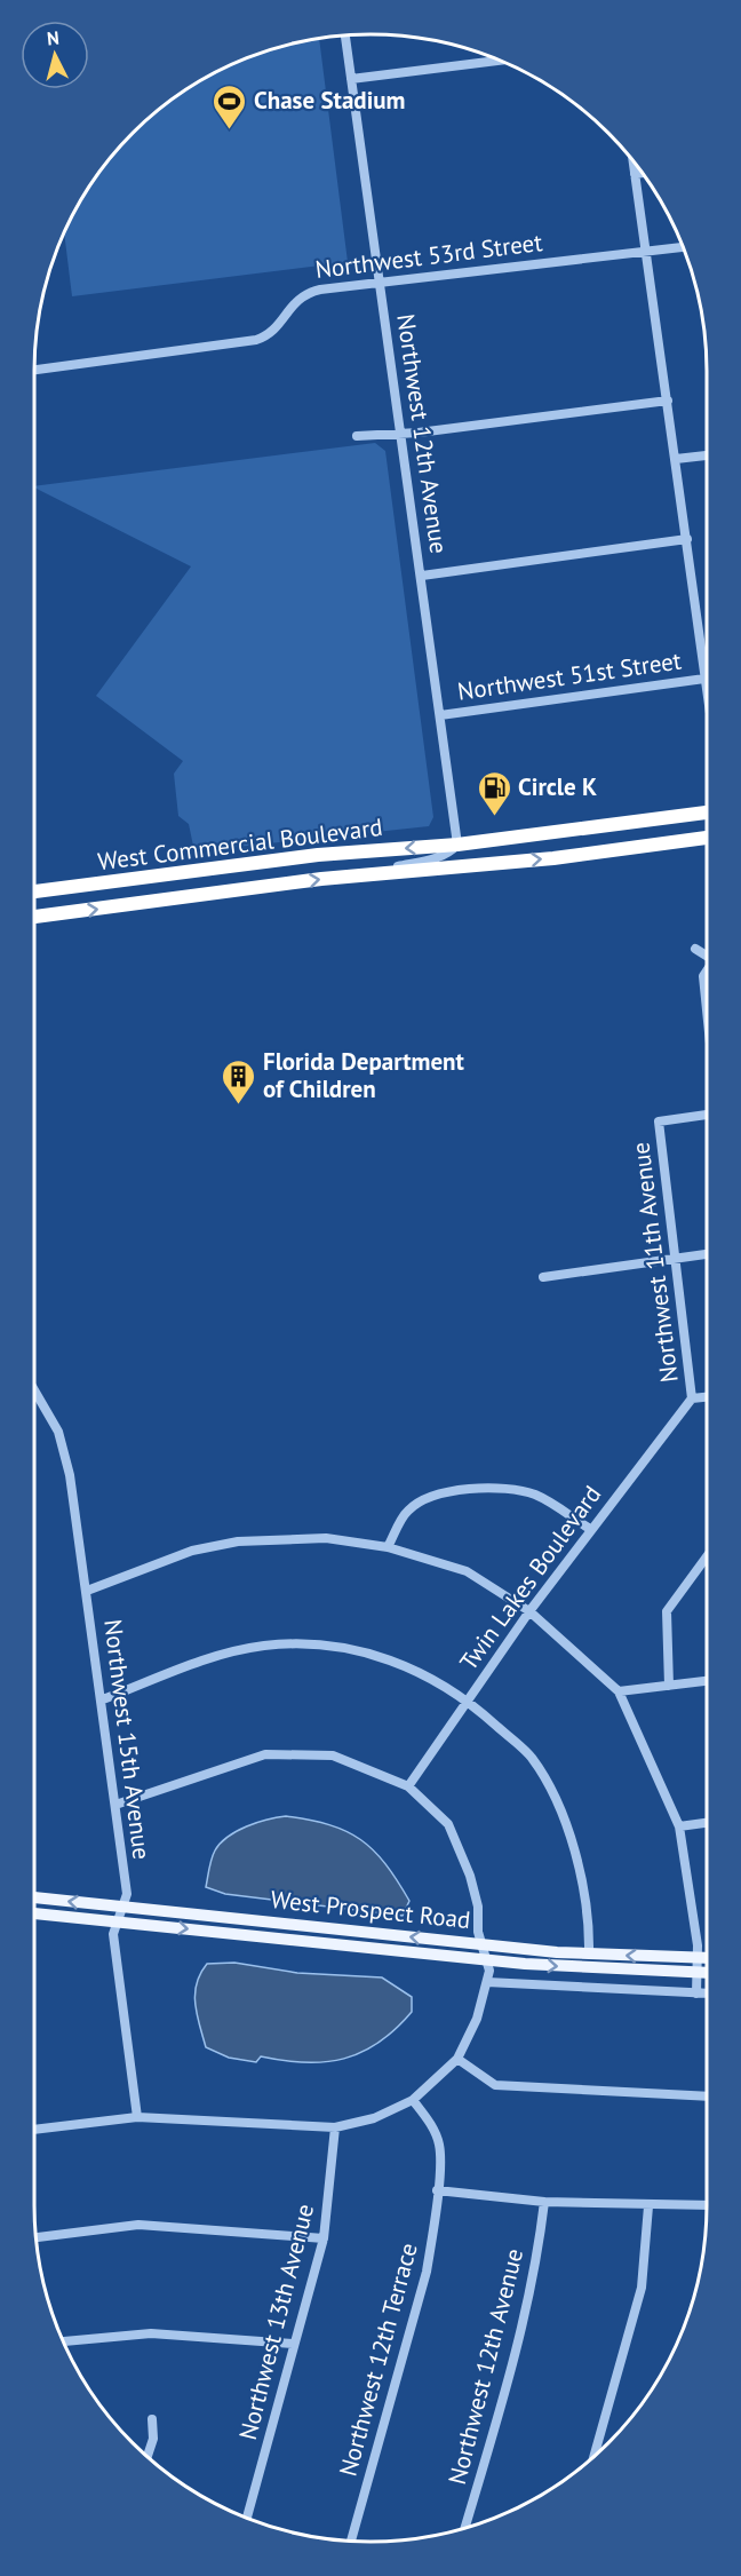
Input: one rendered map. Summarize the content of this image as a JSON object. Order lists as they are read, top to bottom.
{
  "streets": {
    "highway": ["West Commercial Boulevard"],
    "main road": ["West Prospect Road"],
    "street": [
      "Northwest 53rd Street",
      "Northwest 12th Avenue",
      "Northwest 51st Street",
      "Northwest 11th Avenue",
      "Twin Lakes Boulevard",
      "Northwest 15th Avenue",
      "Northwest 13th Avenue",
      "Northwest 12th Terrace"
    ]
  },
  "crossings": [
    ["Northwest 53rd Street", "Northwest 12th Avenue"],
    ["Northwest 12th Avenue", "Northwest 51st Street"],
    ["Northwest 12th Avenue", "West Commercial Boulevard"],
    ["Northwest 11th Avenue", "Twin Lakes Boulevard"],
    ["Northwest 15th Avenue", "West Prospect Road"]
  ],
  "places": {
    "sports": ["Chase Stadium"],
    "fuel station": ["Circle K"],
    "building": ["Florida Department of Children"]
  },
  "north": "top"
}
